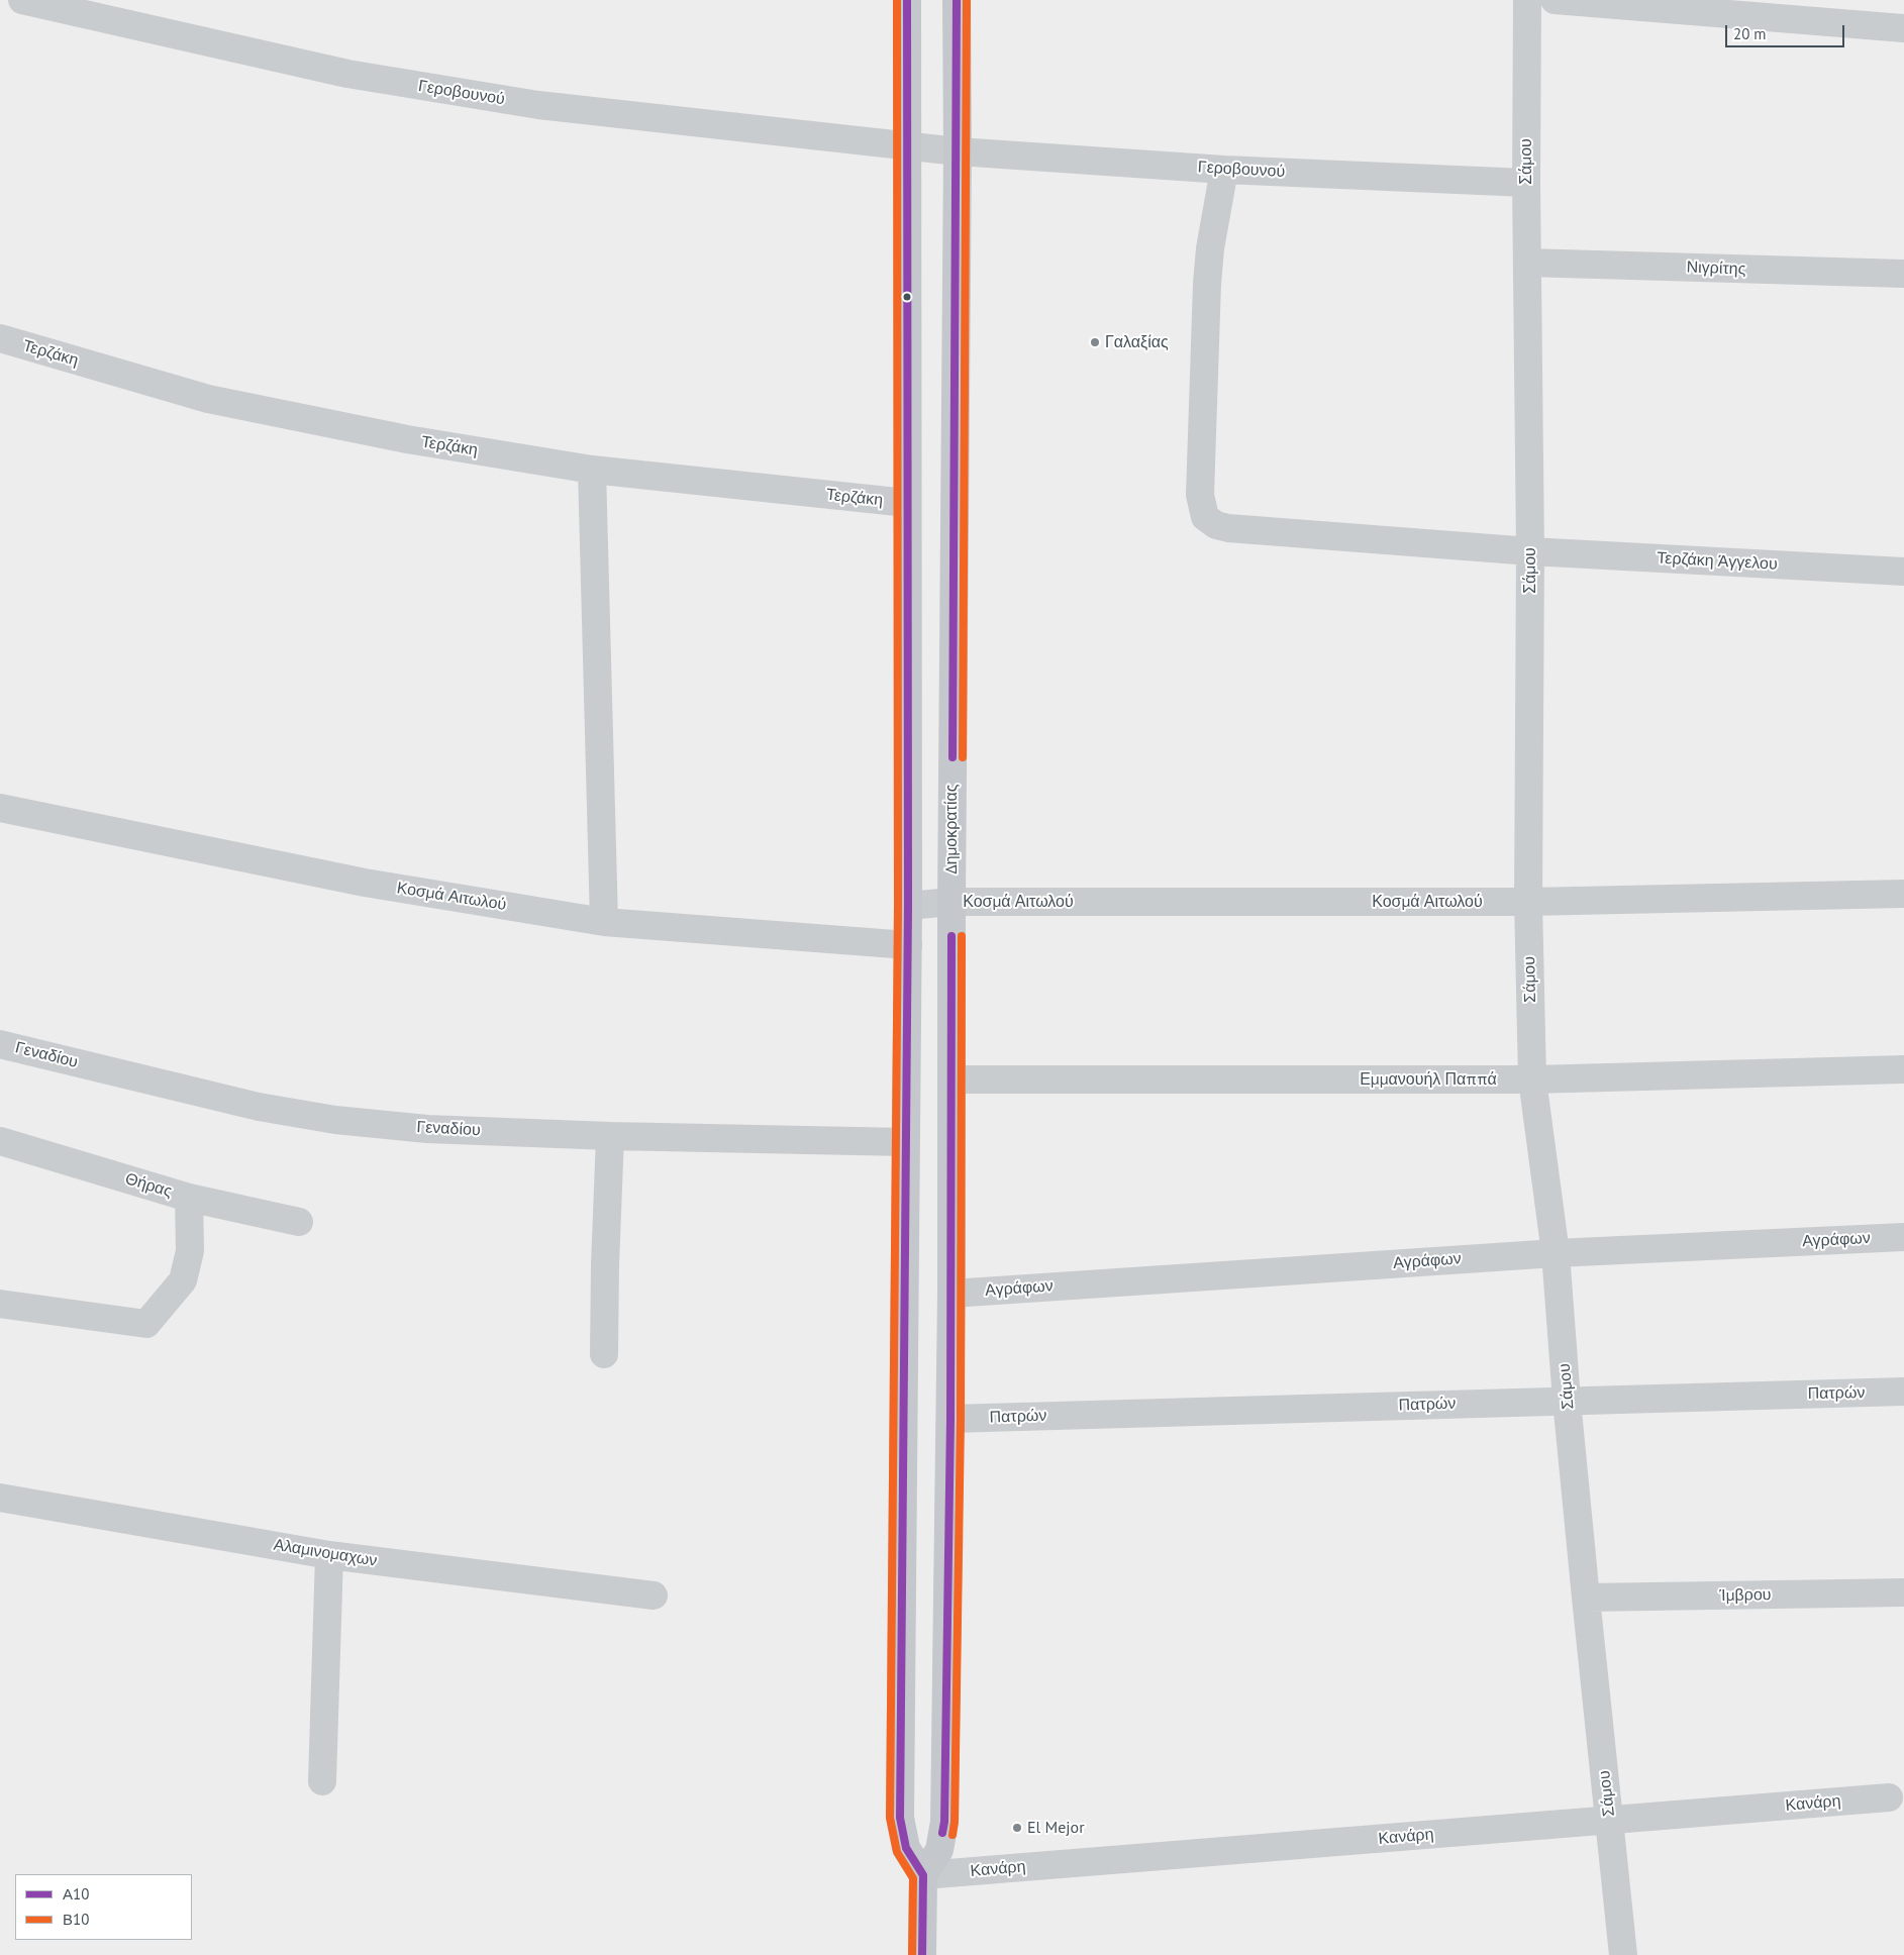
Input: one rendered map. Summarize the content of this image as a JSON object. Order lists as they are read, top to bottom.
{
  "streets": {
    "main road": ["Δημοκρατίας"],
    "street": [
      "Γεροβουνού",
      "Σάμου",
      "Νιγρίτης",
      "Τερζάκη",
      "Τερζάκη Άγγελου",
      "Κοσμά Αιτωλού",
      "Γεναδίου",
      "Εμμανουήλ Παππά",
      "Θήρας",
      "Αγράφων",
      "Πατρών",
      "Αλαμινομαχων",
      "Ίμβρου",
      "Κανάρη"
    ]
  },
  "crossings": [
    ["Γεροβουνού", "Σάμου"],
    ["Γεροβουνού", "Τερζάκη Άγγελου"],
    ["Γεροβουνού", "Δημοκρατίας"],
    ["Σάμου", "Νιγρίτης"],
    ["Σάμου", "Τερζάκη Άγγελου"],
    ["Σάμου", "Κοσμά Αιτωλού"],
    ["Σάμου", "Εμμανουήλ Παππά"],
    ["Σάμου", "Αγράφων"],
    ["Σάμου", "Πατρών"],
    ["Σάμου", "Ίμβρου"],
    ["Σάμου", "Κανάρη"],
    ["Δημοκρατίας", "Κοσμά Αιτωλού"],
    ["Δημοκρατίας", "Εμμανουήλ Παππά"],
    ["Δημοκρατίας", "Αγράφων"],
    ["Δημοκρατίας", "Πατρών"],
    ["Δημοκρατίας", "Κανάρη"]
  ],
  "places": ["Γαλαξίας", "El Mejor"],
  "lines": ["transit line Α10", "transit line Β10"],
  "legend": ["Α10", "Β10"],
  "scale_bar": "20 m"
}
